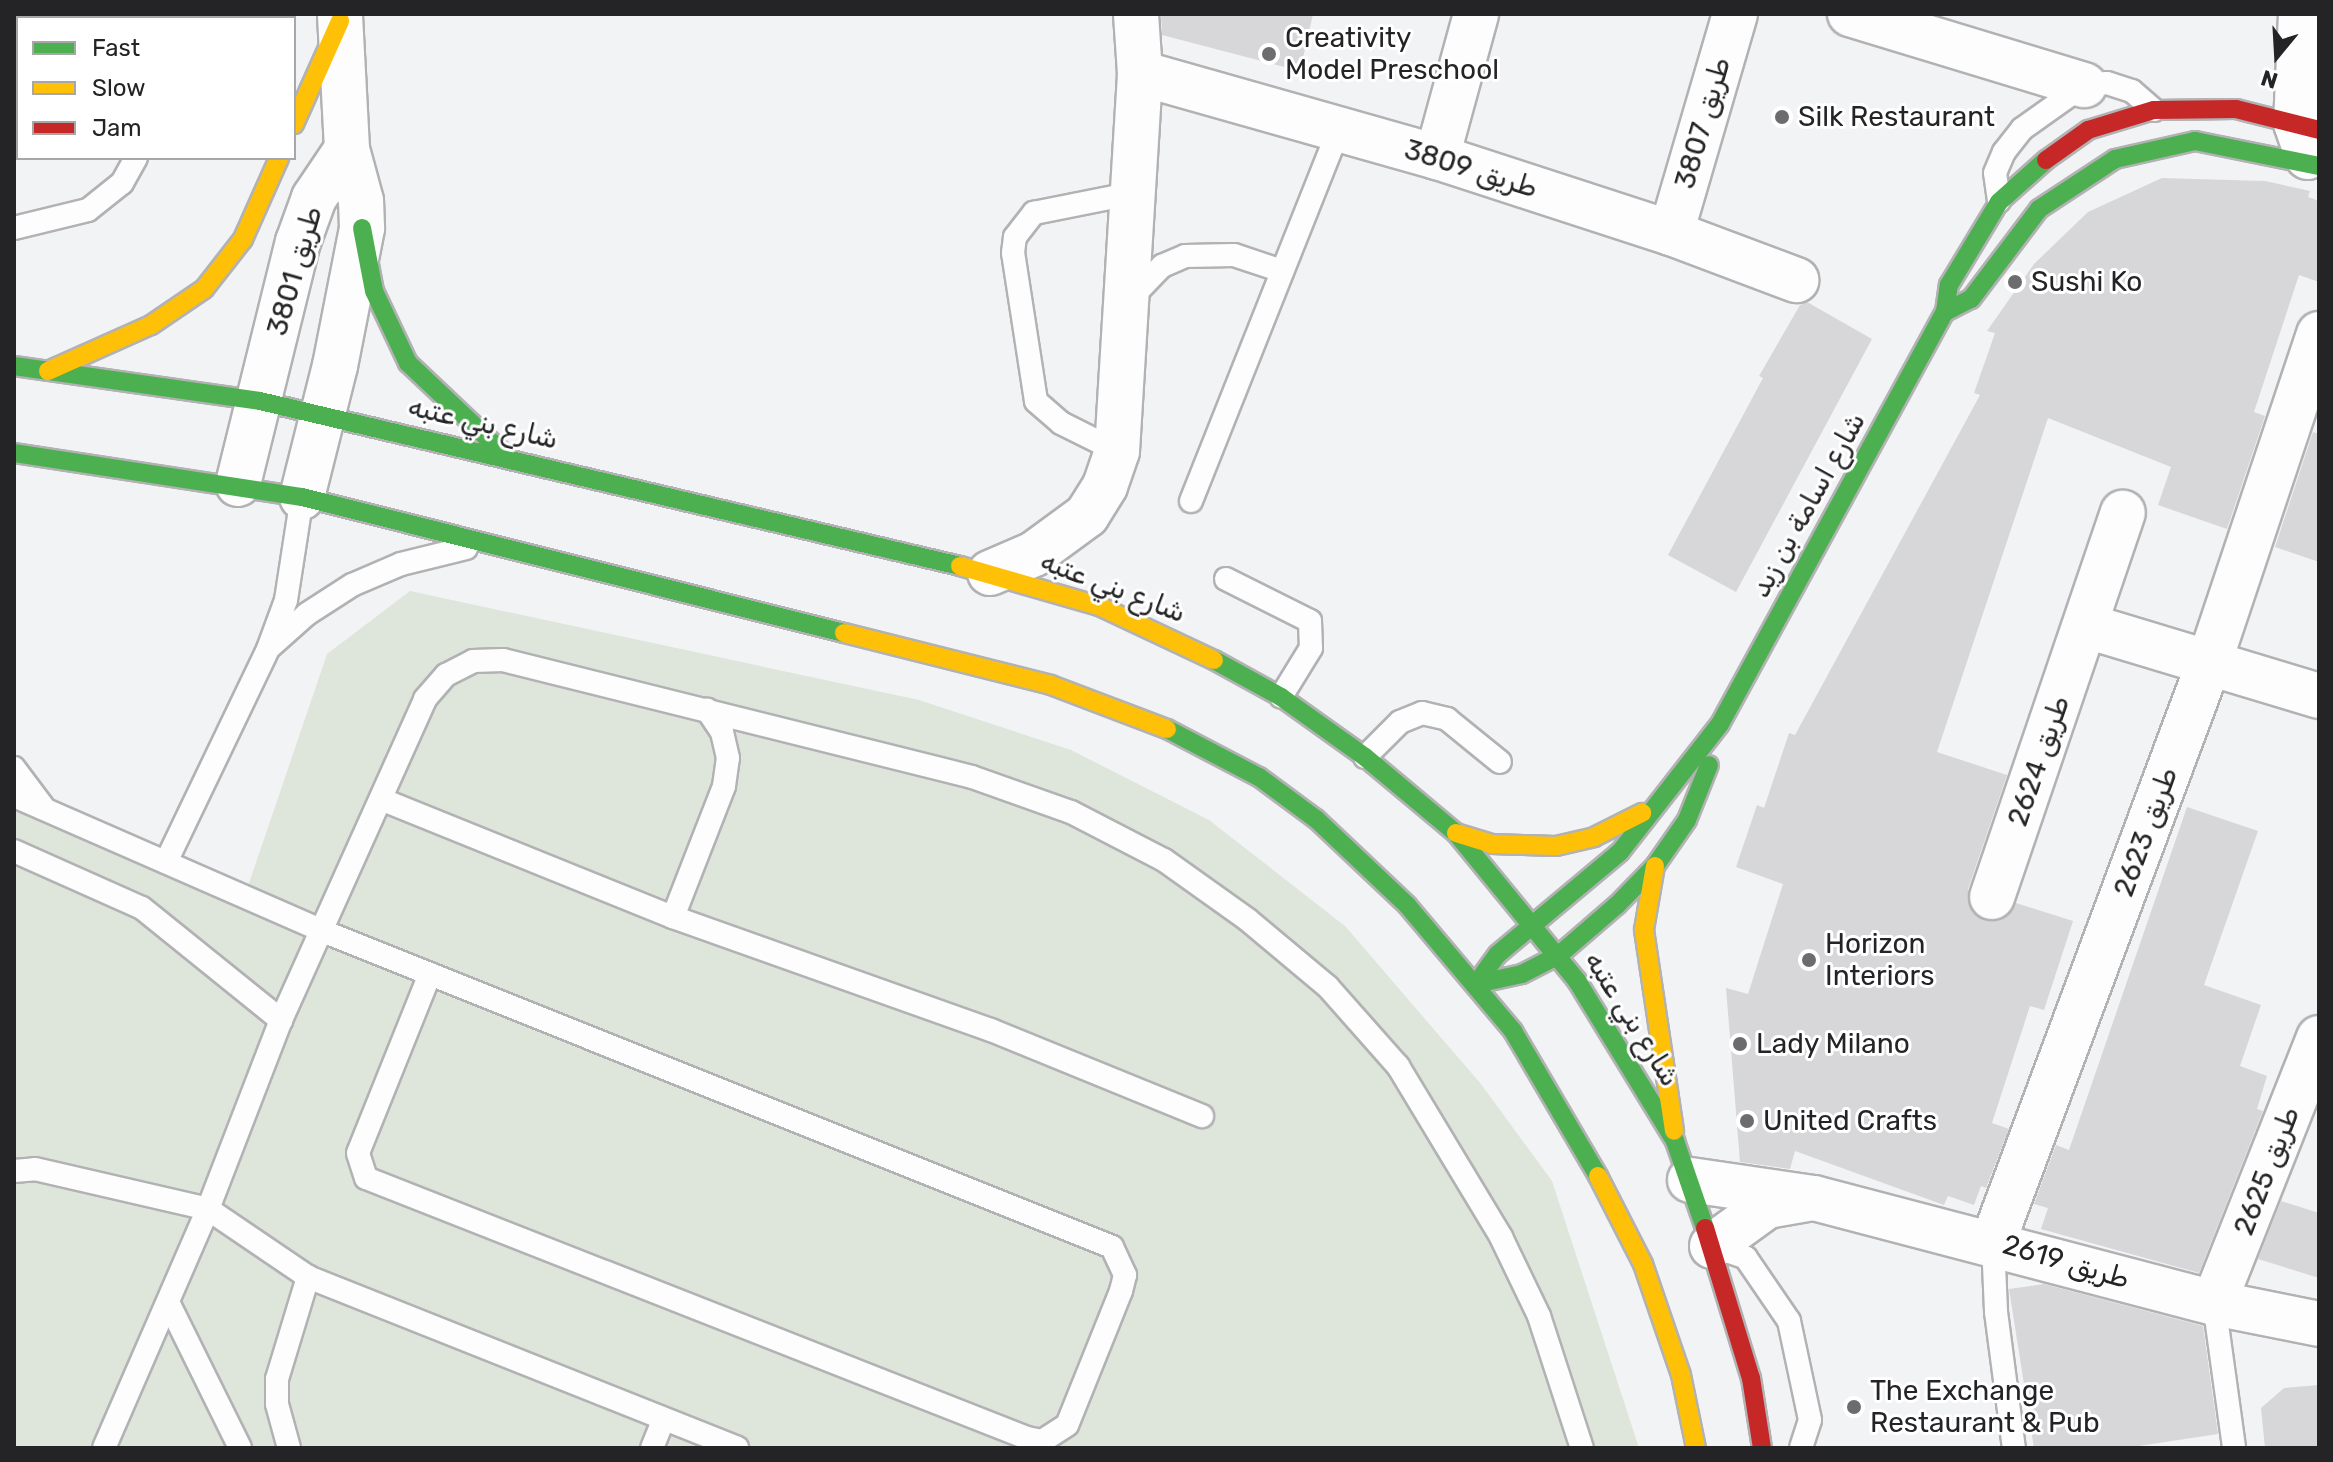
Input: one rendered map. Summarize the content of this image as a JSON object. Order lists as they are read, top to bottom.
{
  "streets": {
    "main road": ["شارع بني عتبه", "شارع اسامة بن زيد"],
    "street": [
      "طريق 3807",
      "طريق 3809",
      "طريق 3801",
      "طريق 2624",
      "طريق 2623",
      "طريق 2625",
      "طريق 2619"
    ]
  },
  "crossings": [
    ["طريق 3807", "طريق 3809"],
    ["طريق 3801", "شارع بني عتبه"],
    ["شارع بني عتبه", "شارع اسامة بن زيد"],
    ["شارع بني عتبه", "طريق 2619"],
    ["طريق 2623", "طريق 2619"],
    ["طريق 2625", "طريق 2619"]
  ],
  "places": [
    "Creativity Model Preschool",
    "Silk Restaurant",
    "Sushi Ko",
    "Horizon Interiors",
    "Lady Milano",
    "United Crafts",
    "The Exchange Restaurant & Pub"
  ],
  "legend": ["Fast", "Slow", "Jam"],
  "north": "bottom"
}
